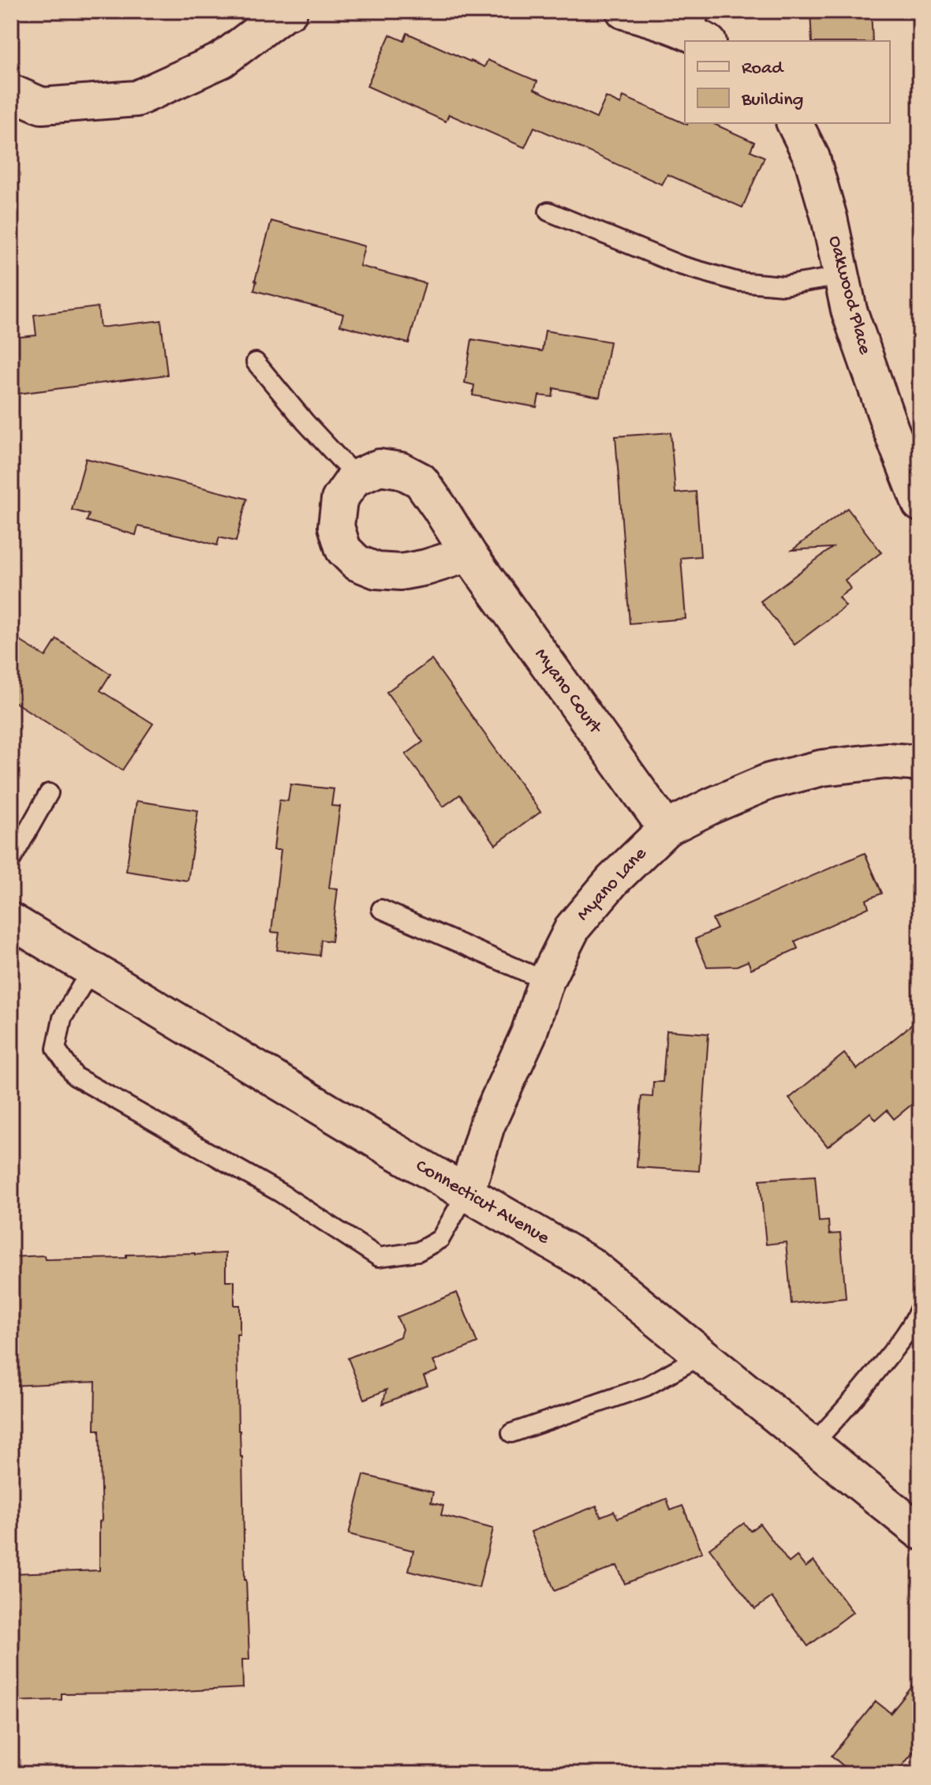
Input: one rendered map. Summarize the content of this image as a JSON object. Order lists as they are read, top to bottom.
{
  "streets": {
    "street": [
      "Oakwood Place",
      "Myano Court",
      "Myano Lane",
      "Connecticut Avenue"
    ]
  },
  "crossings": [
    ["Myano Court", "Myano Lane"],
    ["Myano Lane", "Connecticut Avenue"]
  ],
  "legend": ["Road", "Building"]
}
